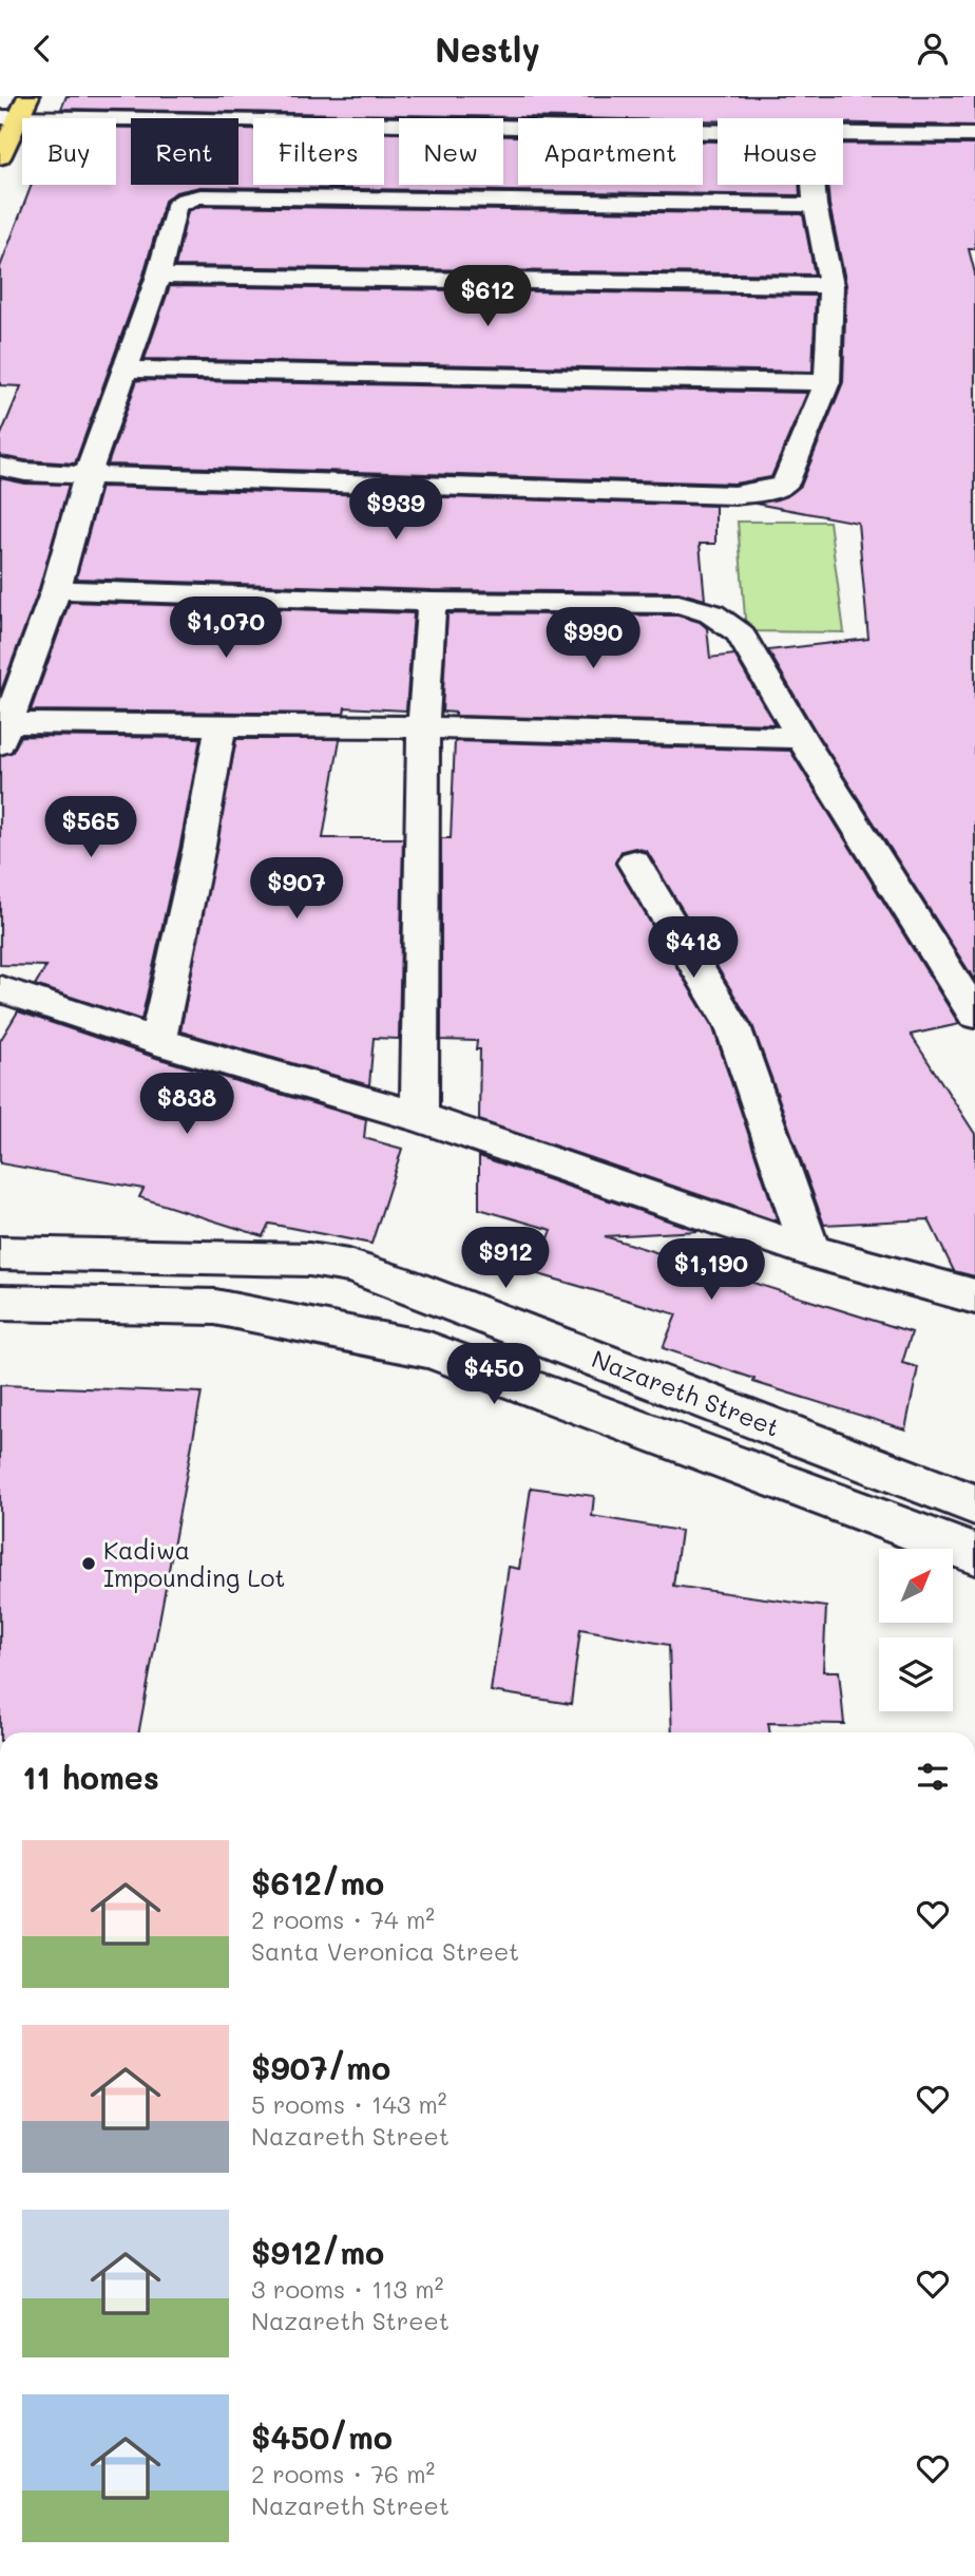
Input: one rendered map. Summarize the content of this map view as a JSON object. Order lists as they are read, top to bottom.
{
  "streets": {
    "street": ["Nazareth Street"]
  },
  "places": ["Kadiwa Impounding Lot"],
  "north": "top right",
  "page": {
    "header": "Nestly",
    "chip": [
      "Buy",
      "Rent",
      "Filters",
      "New",
      "Apartment",
      "House"
    ],
    "price": [
      "$612",
      "$939",
      "$1,070",
      "$990",
      "$565",
      "$907",
      "$418",
      "$838",
      "$912",
      "$1,190",
      "$450"
    ],
    "heading": "11 homes",
    "list": [
      {
        "name": "$612/mo",
        "note": "2 rooms · 74 m² · Santa Veronica Street"
      },
      {
        "name": "$907/mo",
        "note": "5 rooms · 143 m² · Nazareth Street"
      },
      {
        "name": "$912/mo",
        "note": "3 rooms · 113 m² · Nazareth Street"
      },
      {
        "name": "$450/mo",
        "note": "2 rooms · 76 m² · Nazareth Street"
      }
    ]
  }
}
